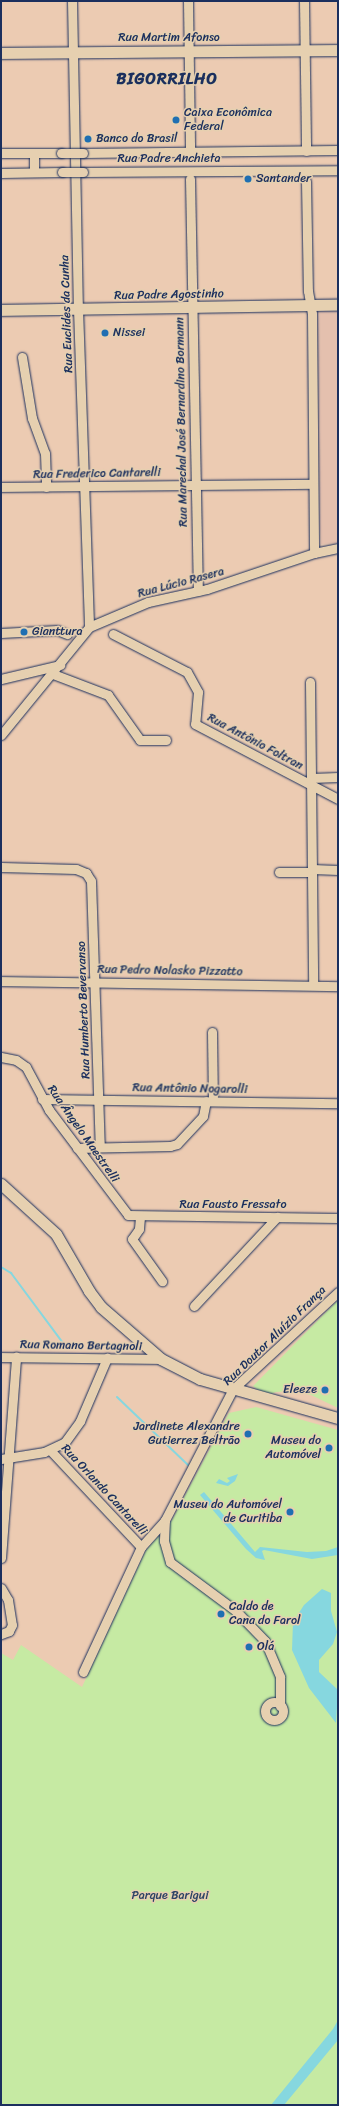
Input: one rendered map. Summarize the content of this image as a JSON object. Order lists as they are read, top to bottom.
{
  "streets": {
    "main road": ["Rua Martim Afonso", "Rua Padre Agostinho"],
    "street": [
      "Rua Padre Anchieta",
      "Rua Euclides da Cunha",
      "Rua Marechal José Bernardino Bormann",
      "Rua Frederico Cantarelli",
      "Rua Lúcio Rasera",
      "Rua Antônio Foltran",
      "Rua Pedro Nolasko Pizzatto",
      "Rua Humberto Bevervanso",
      "Rua Antônio Nogarolli",
      "Rua Ângelo Maestrelli",
      "Rua Fausto Fressato",
      "Rua Doutor Aluízio França",
      "Rua Romano Bertagnoli",
      "Rua Orlando Cantarelli"
    ]
  },
  "crossings": [
    ["Rua Martim Afonso", "Rua Euclides da Cunha"],
    ["Rua Padre Agostinho", "Rua Euclides da Cunha"],
    ["Rua Padre Agostinho", "Rua Marechal José Bernardino Bormann"],
    ["Rua Euclides da Cunha", "Rua Frederico Cantarelli"],
    ["Rua Euclides da Cunha", "Rua Lúcio Rasera"],
    ["Rua Marechal José Bernardino Bormann", "Rua Frederico Cantarelli"],
    ["Rua Marechal José Bernardino Bormann", "Rua Lúcio Rasera"],
    ["Rua Pedro Nolasko Pizzatto", "Rua Humberto Bevervanso"],
    ["Rua Humberto Bevervanso", "Rua Antônio Nogarolli"],
    ["Rua Antônio Nogarolli", "Rua Ângelo Maestrelli"],
    ["Rua Ângelo Maestrelli", "Rua Fausto Fressato"],
    ["Rua Doutor Aluízio França", "Rua Orlando Cantarelli"]
  ],
  "districts": ["BIGORRILHO"],
  "parks": ["Parque Barigui"],
  "places": [
    "Caixa Econômica Federal",
    "Banco do Brasil",
    "Santander",
    "Nissei",
    "Gianttura",
    "Eleeze",
    "Jardinete Alexandre Gutierrez Beltrão",
    "Museu do Automóvel",
    "Museu do Automóvel de Curitiba",
    "Caldo de Cana do Farol",
    "Olá"
  ]
}
